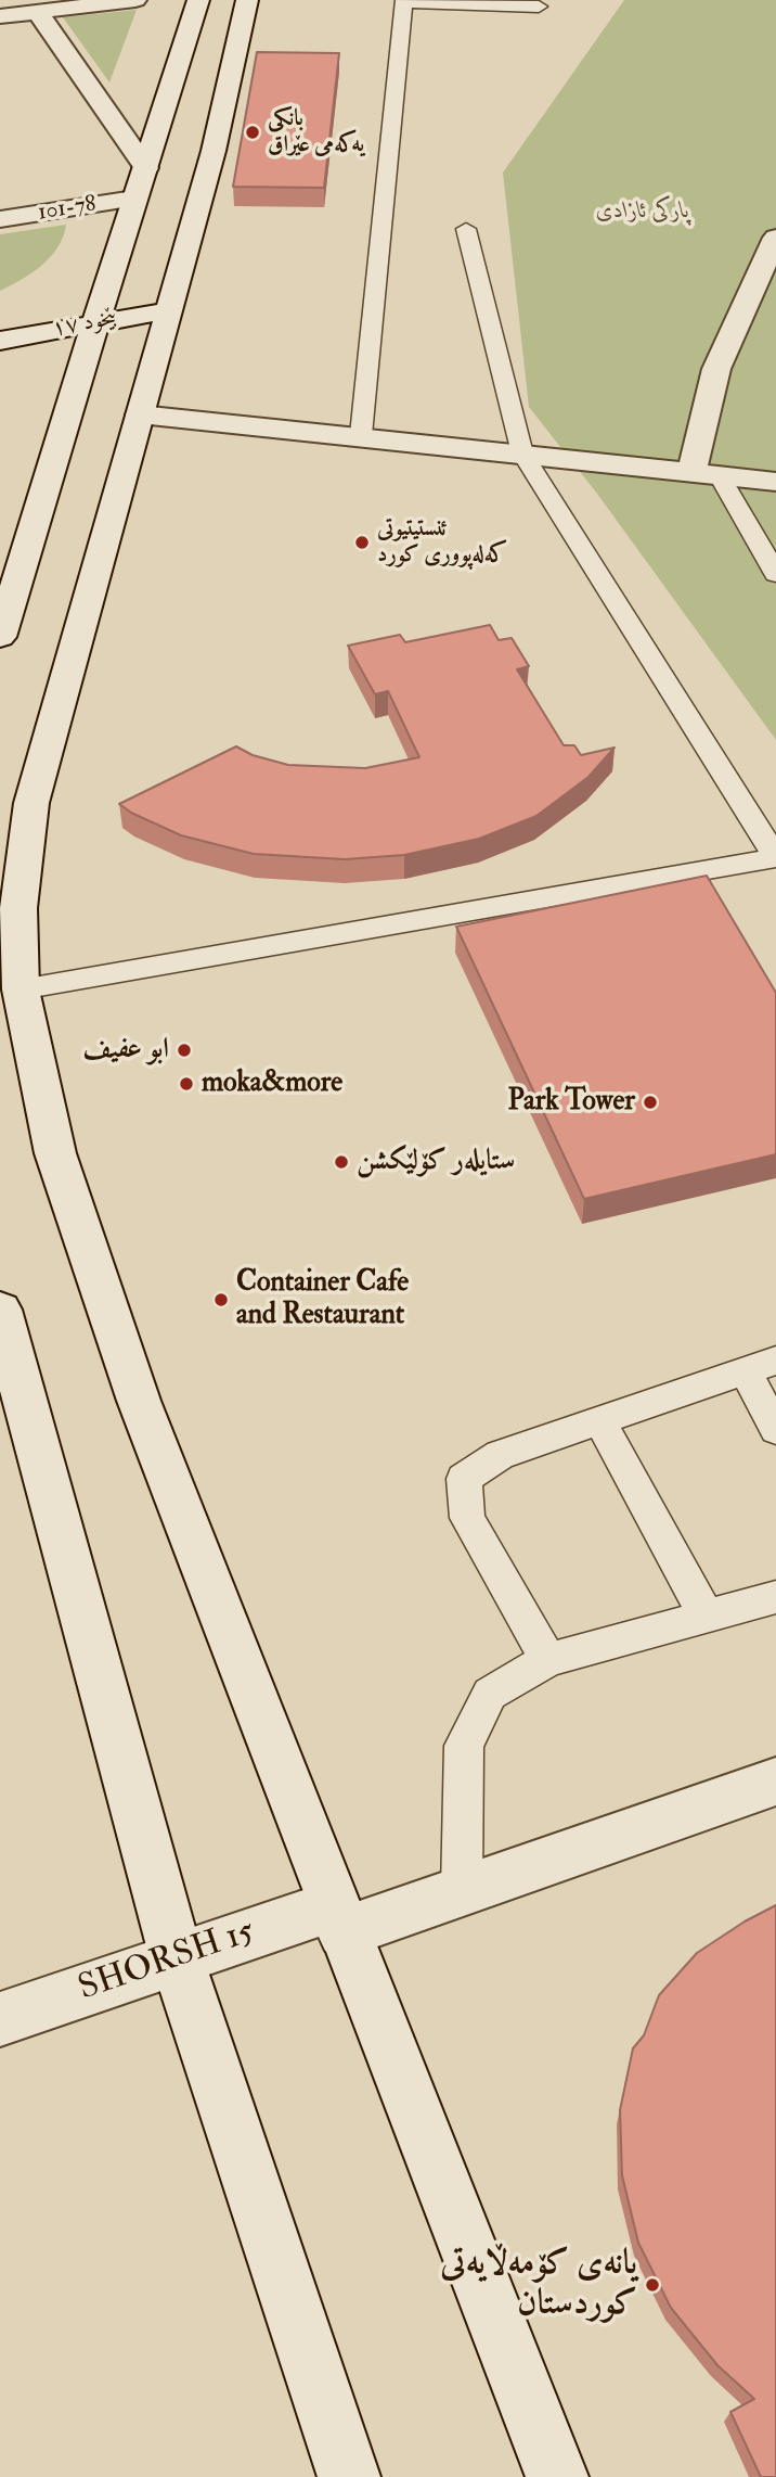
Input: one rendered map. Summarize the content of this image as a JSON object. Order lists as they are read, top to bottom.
{
  "streets": {
    "main road": ["101-78", "بێخود ١٧", "SHORSH 15"]
  },
  "parks": ["پارکی ئازادی"],
  "places": [
    "بانکی یەکەمی عێراق",
    "ئنستیتیوتی کەلەپووری کورد",
    "ابو عفیف",
    "moka&more",
    "Park Tower",
    "ستایلەر کۆلێکشن",
    "Container Cafe and Restaurant",
    "یانەی کۆمەڵایەتی کوردستان"
  ]
}
